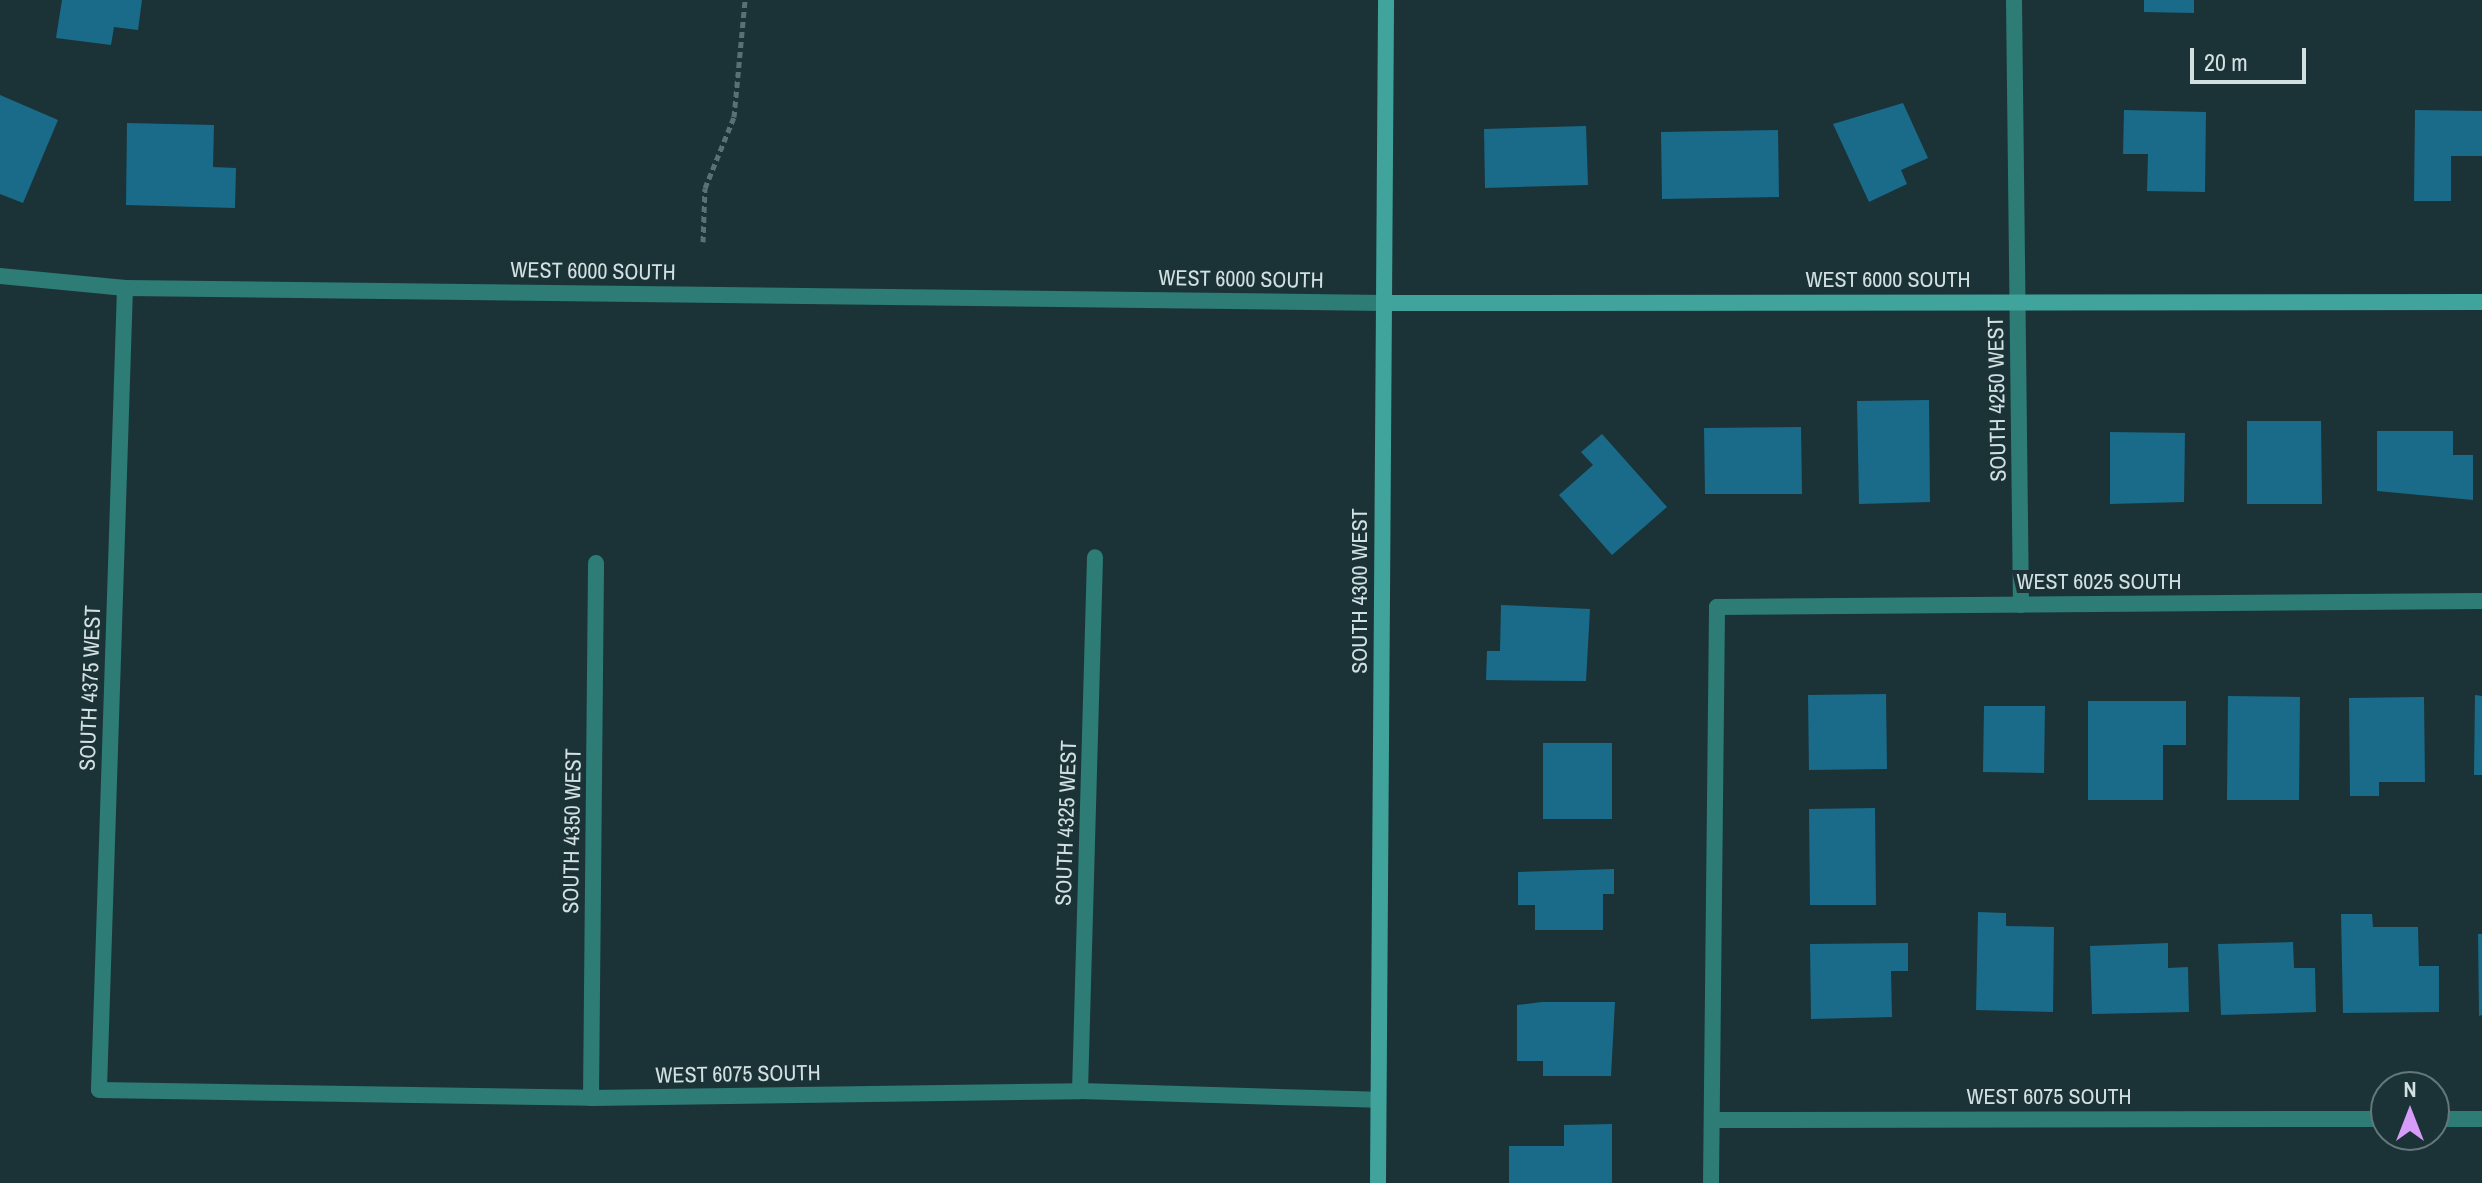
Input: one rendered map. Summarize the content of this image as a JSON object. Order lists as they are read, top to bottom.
{
  "streets": {
    "main road": ["WEST 6000 SOUTH", "SOUTH 4300 WEST"],
    "street": [
      "SOUTH 4250 WEST",
      "WEST 6025 SOUTH",
      "SOUTH 4375 WEST",
      "SOUTH 4325 WEST",
      "SOUTH 4350 WEST",
      "WEST 6075 SOUTH"
    ]
  },
  "crossings": [
    ["WEST 6000 SOUTH", "SOUTH 4250 WEST"],
    ["WEST 6000 SOUTH", "SOUTH 4300 WEST"],
    ["WEST 6000 SOUTH", "SOUTH 4375 WEST"],
    ["SOUTH 4250 WEST", "WEST 6025 SOUTH"],
    ["WEST 6025 SOUTH", "WEST 6075 SOUTH"],
    ["SOUTH 4300 WEST", "WEST 6075 SOUTH"],
    ["SOUTH 4375 WEST", "WEST 6075 SOUTH"],
    ["SOUTH 4325 WEST", "WEST 6075 SOUTH"],
    ["SOUTH 4350 WEST", "WEST 6075 SOUTH"]
  ],
  "scale_bar": "20 m",
  "north": "top"
}
